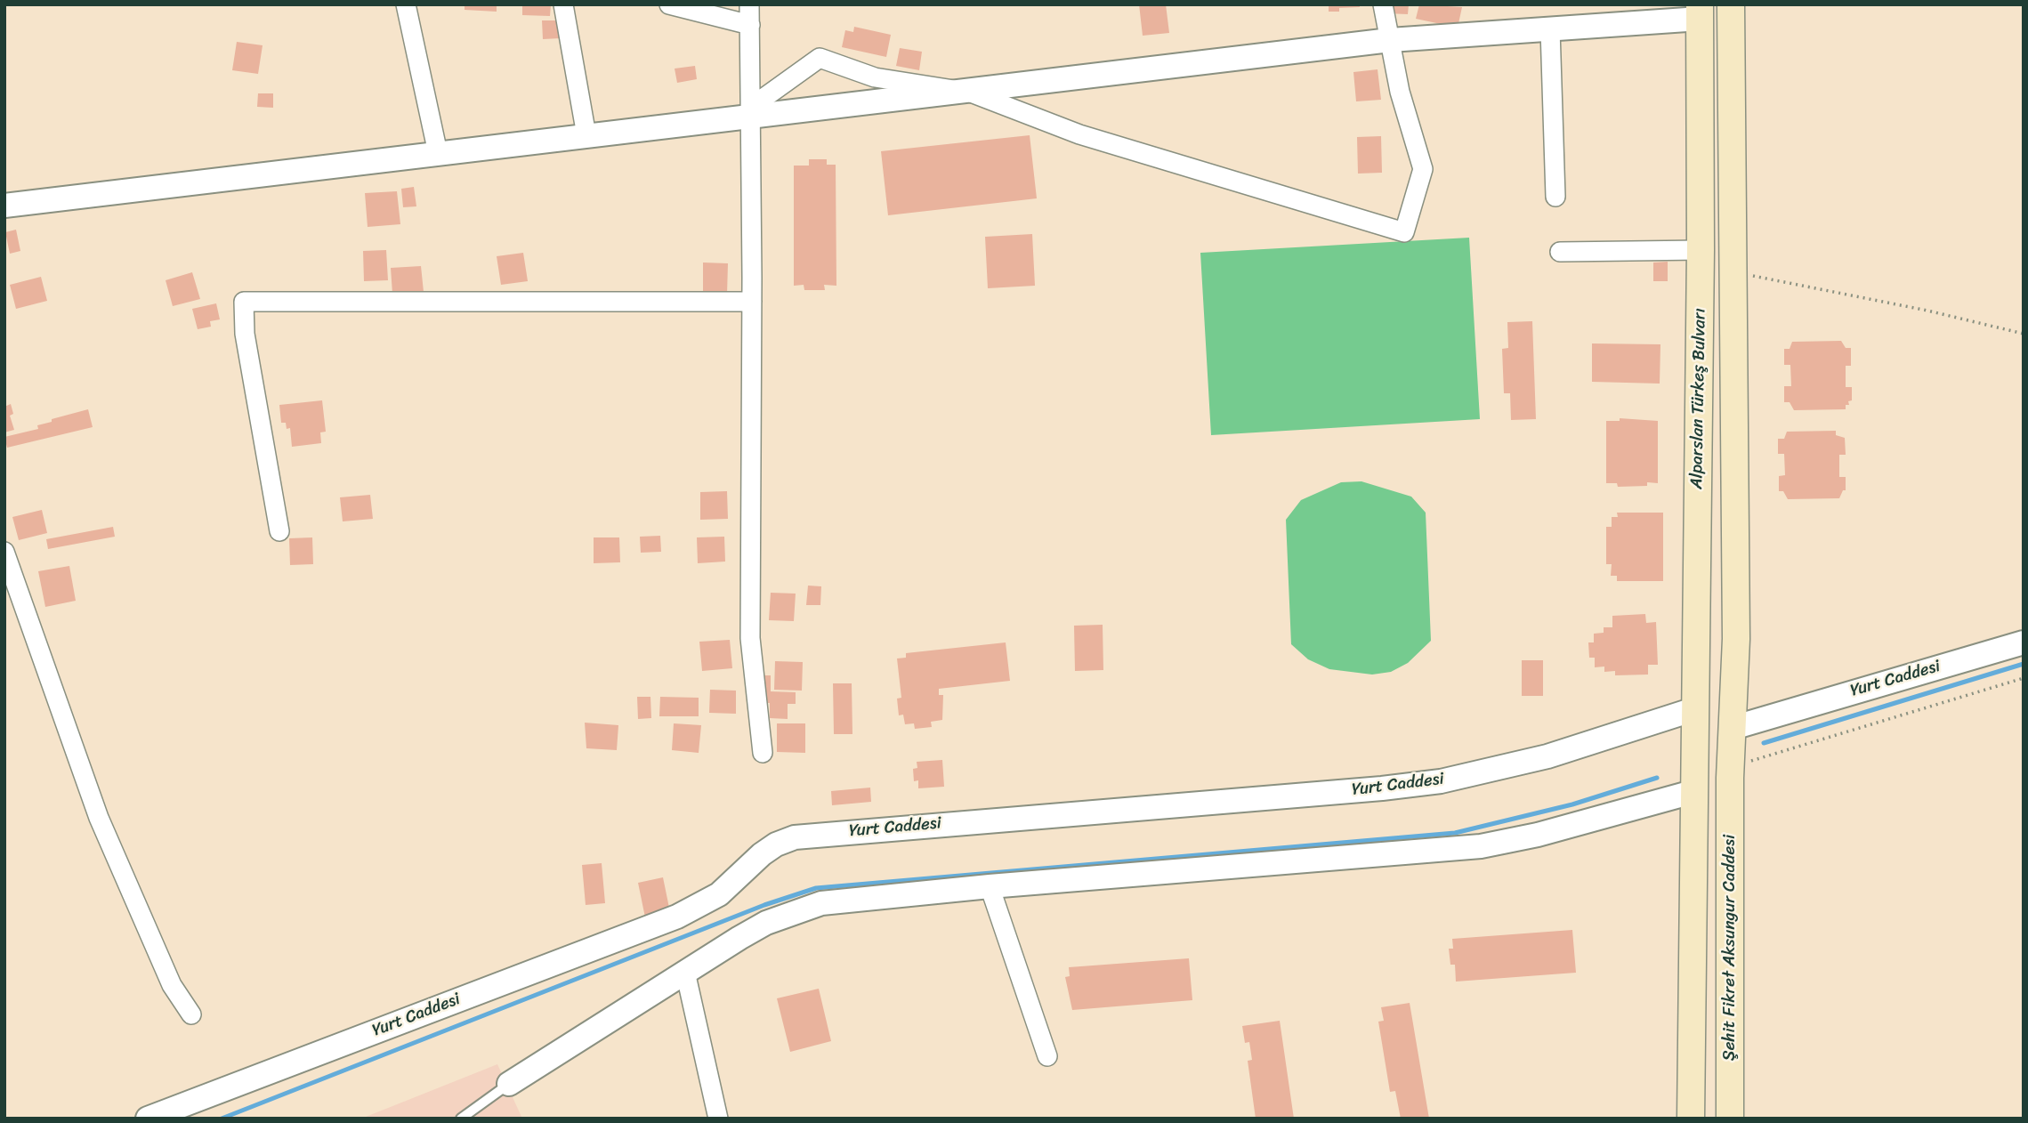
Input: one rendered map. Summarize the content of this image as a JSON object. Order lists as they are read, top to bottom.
{
  "streets": {
    "main road": ["Alparslan Türkeş Bulvarı", "Şehit Fikret Aksungur Caddesi"],
    "street": ["Yurt Caddesi"]
  },
  "crossings": [
    ["Alparslan Türkeş Bulvarı", "Yurt Caddesi"],
    ["Yurt Caddesi", "Şehit Fikret Aksungur Caddesi"]
  ]
}
